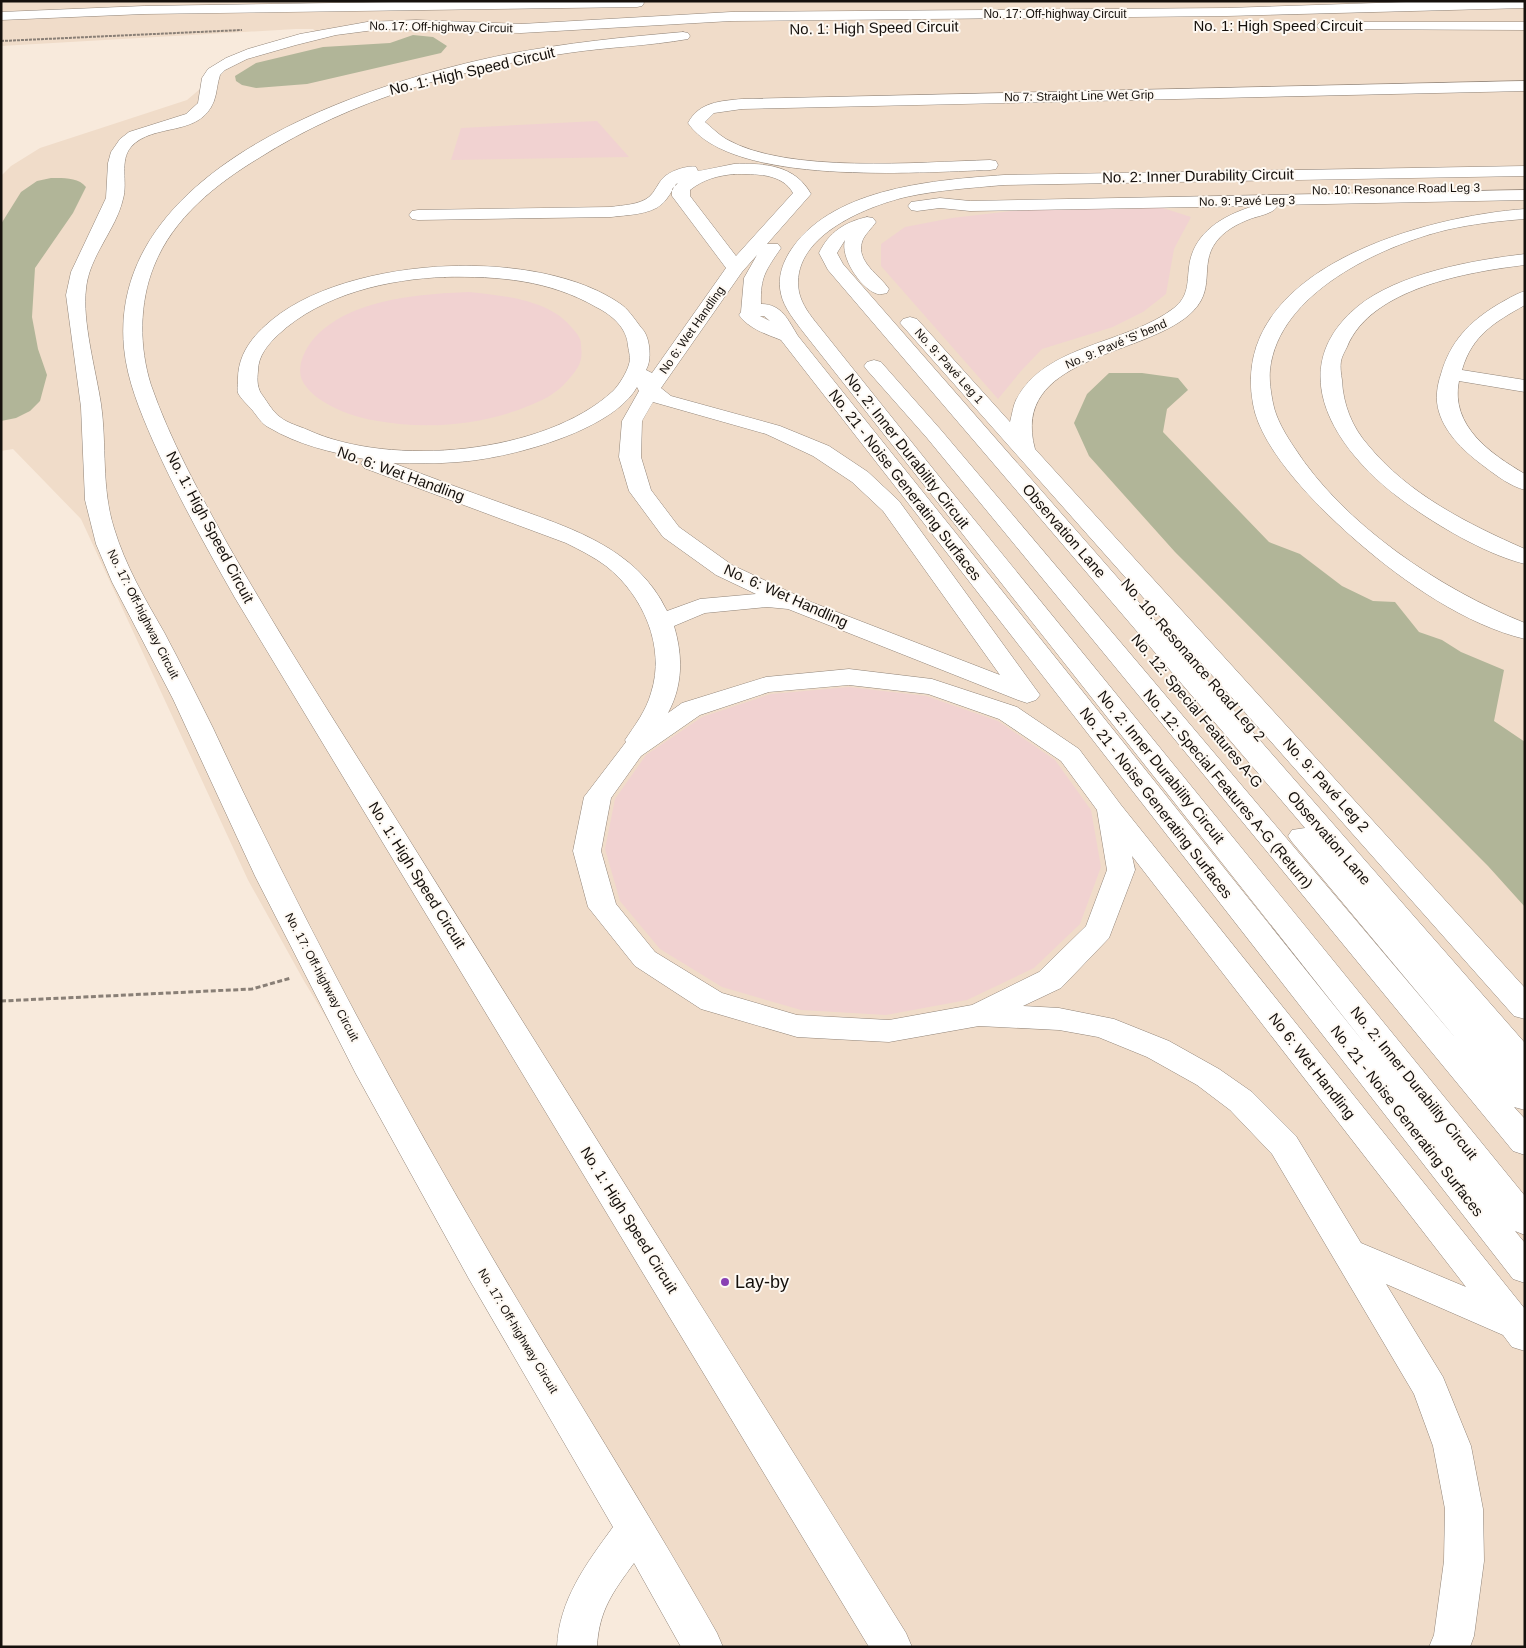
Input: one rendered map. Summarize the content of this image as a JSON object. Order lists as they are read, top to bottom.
{
  "streets": {
    "street": [
      "No. 17: Off-highway Circuit",
      "No. 1: High Speed Circuit",
      "No 7: Straight Line Wet Grip",
      "No. 2: Inner Durability Circuit",
      "No. 10: Resonance Road Leg 3",
      "No. 9: Pavé Leg 3",
      "No 6: Wet Handling",
      "No. 9: Pavé 'S' bend",
      "No. 9: Pavé Leg 1",
      "No. 6: Wet Handling",
      "No. 21 - Noise Generating Surfaces",
      "Observation Lane",
      "No. 10: Resonance Road Leg 2",
      "No. 12: Special Features A-G",
      "No. 9: Pavé Leg 2",
      "No. 12: Special Features A-G (Return)"
    ]
  },
  "crossings": [
    ["No. 10: Resonance Road Leg 3", "No. 9: Pavé Leg 3"],
    ["No. 10: Resonance Road Leg 3", "Observation Lane"],
    ["No. 9: Pavé Leg 3", "No. 9: Pavé 'S' bend"],
    ["No. 9: Pavé Leg 3", "Observation Lane"],
    ["No 6: Wet Handling", "No. 6: Wet Handling"],
    ["No. 9: Pavé 'S' bend", "No. 9: Pavé Leg 1"],
    ["No. 9: Pavé 'S' bend", "No. 9: Pavé Leg 2"],
    ["No. 9: Pavé Leg 1", "No. 10: Resonance Road Leg 2"],
    ["No. 9: Pavé Leg 1", "No. 9: Pavé Leg 2"],
    ["Observation Lane", "No. 12: Special Features A-G"],
    ["Observation Lane", "No. 12: Special Features A-G (Return)"],
    ["No. 12: Special Features A-G", "No. 12: Special Features A-G (Return)"]
  ],
  "places": ["Lay-by"]
}
